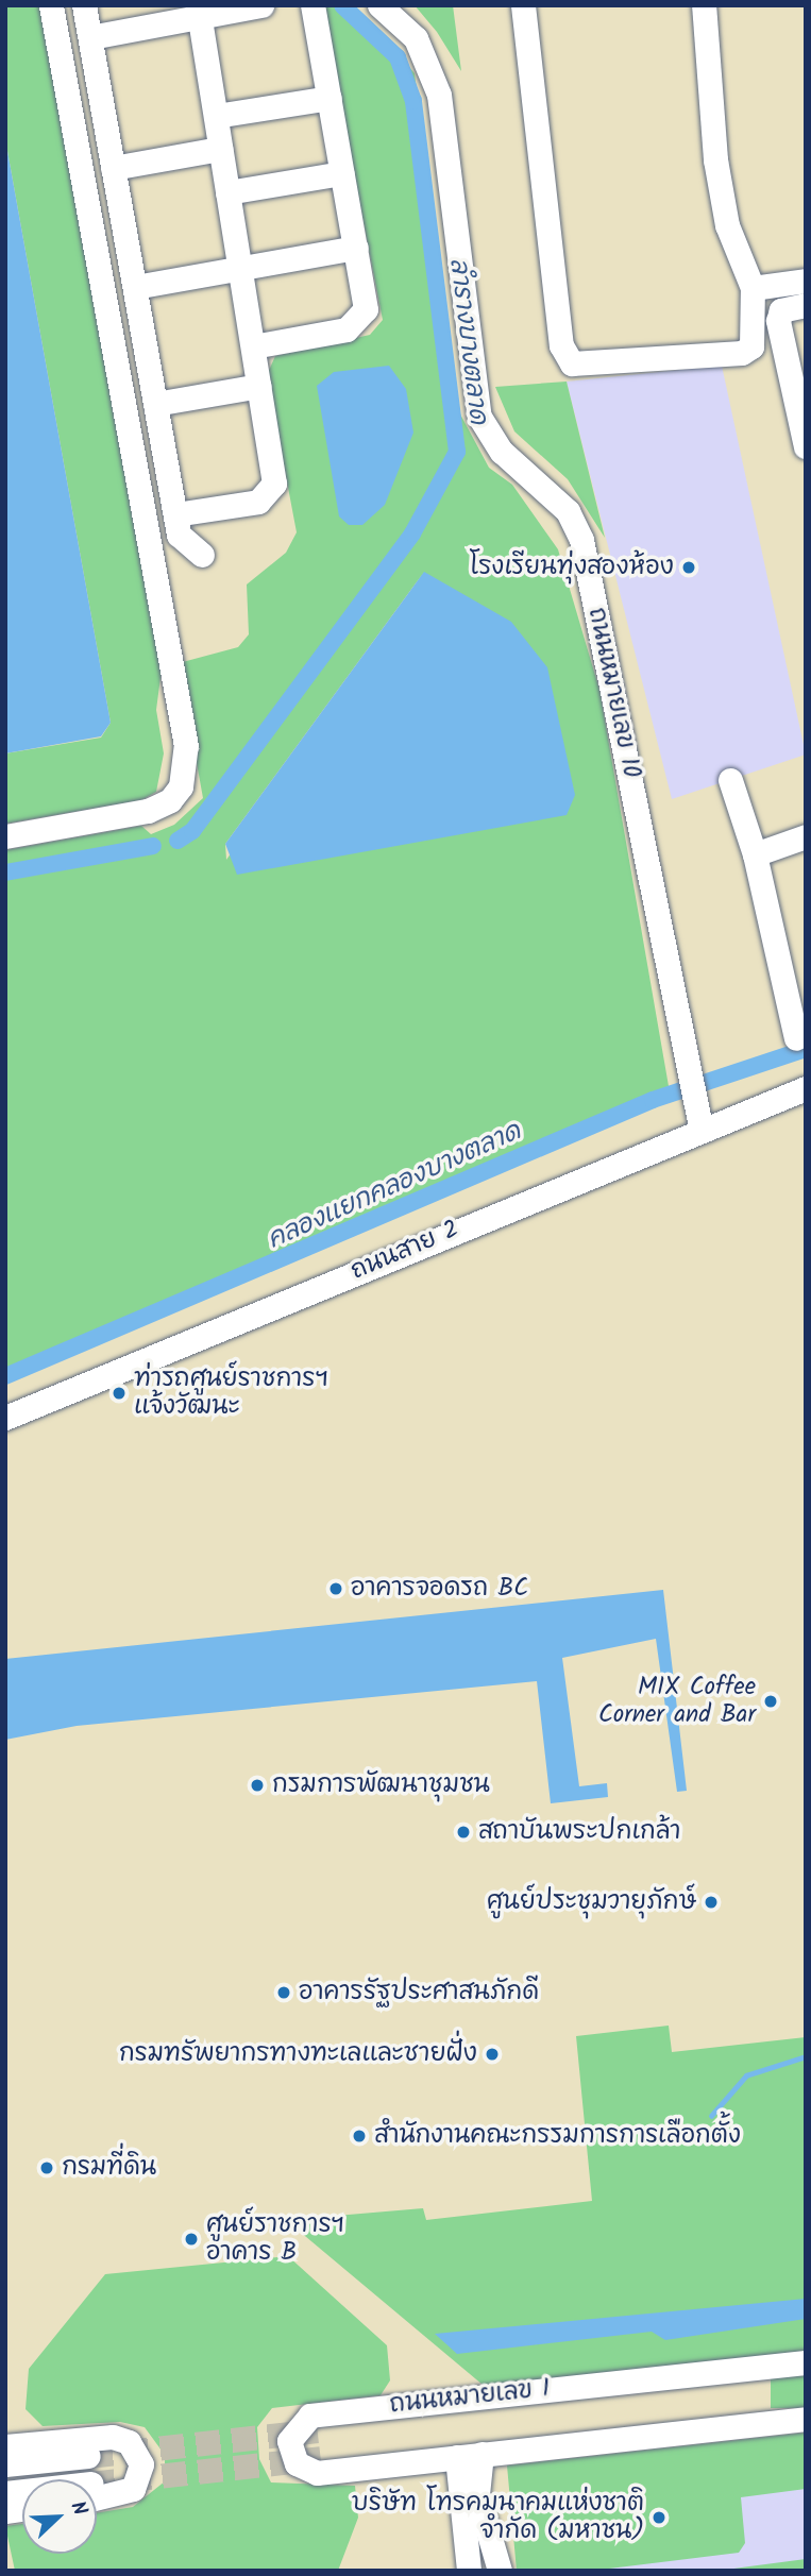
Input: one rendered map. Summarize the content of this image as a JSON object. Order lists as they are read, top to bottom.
{
  "streets": {
    "street": ["ถนนหมายเลข 10", "ถนนสาย 2", "ถนนหมายเลข 1"]
  },
  "crossings": [
    ["ถนนหมายเลข 10", "ถนนสาย 2"]
  ],
  "water": ["ลำรางบางตลาด", "คลองแยกคลองบางตลาด"],
  "places": [
    "โรงเรียนทุ่งสองห้อง",
    "ท่ารถศูนย์ราชการฯ แจ้งวัฒนะ",
    "อาคารจอดรถ BC",
    "MIX Coffee Corner and Bar",
    "กรมการพัฒนาชุมชน",
    "สถาบันพระปกเกล้า",
    "ศูนย์ประชุมวายุภักษ์",
    "อาคารรัฐประศาสนภักดี",
    "กรมทรัพยากรทางทะเลและชายฝั่ง",
    "สำนักงานคณะกรรมการการเลือกตั้ง",
    "กรมที่ดิน",
    "ศูนย์ราชการฯ อาคาร B",
    "บริษัท โทรคมนาคมแห่งชาติ จำกัด (มหาชน)"
  ],
  "north": "top right"
}
